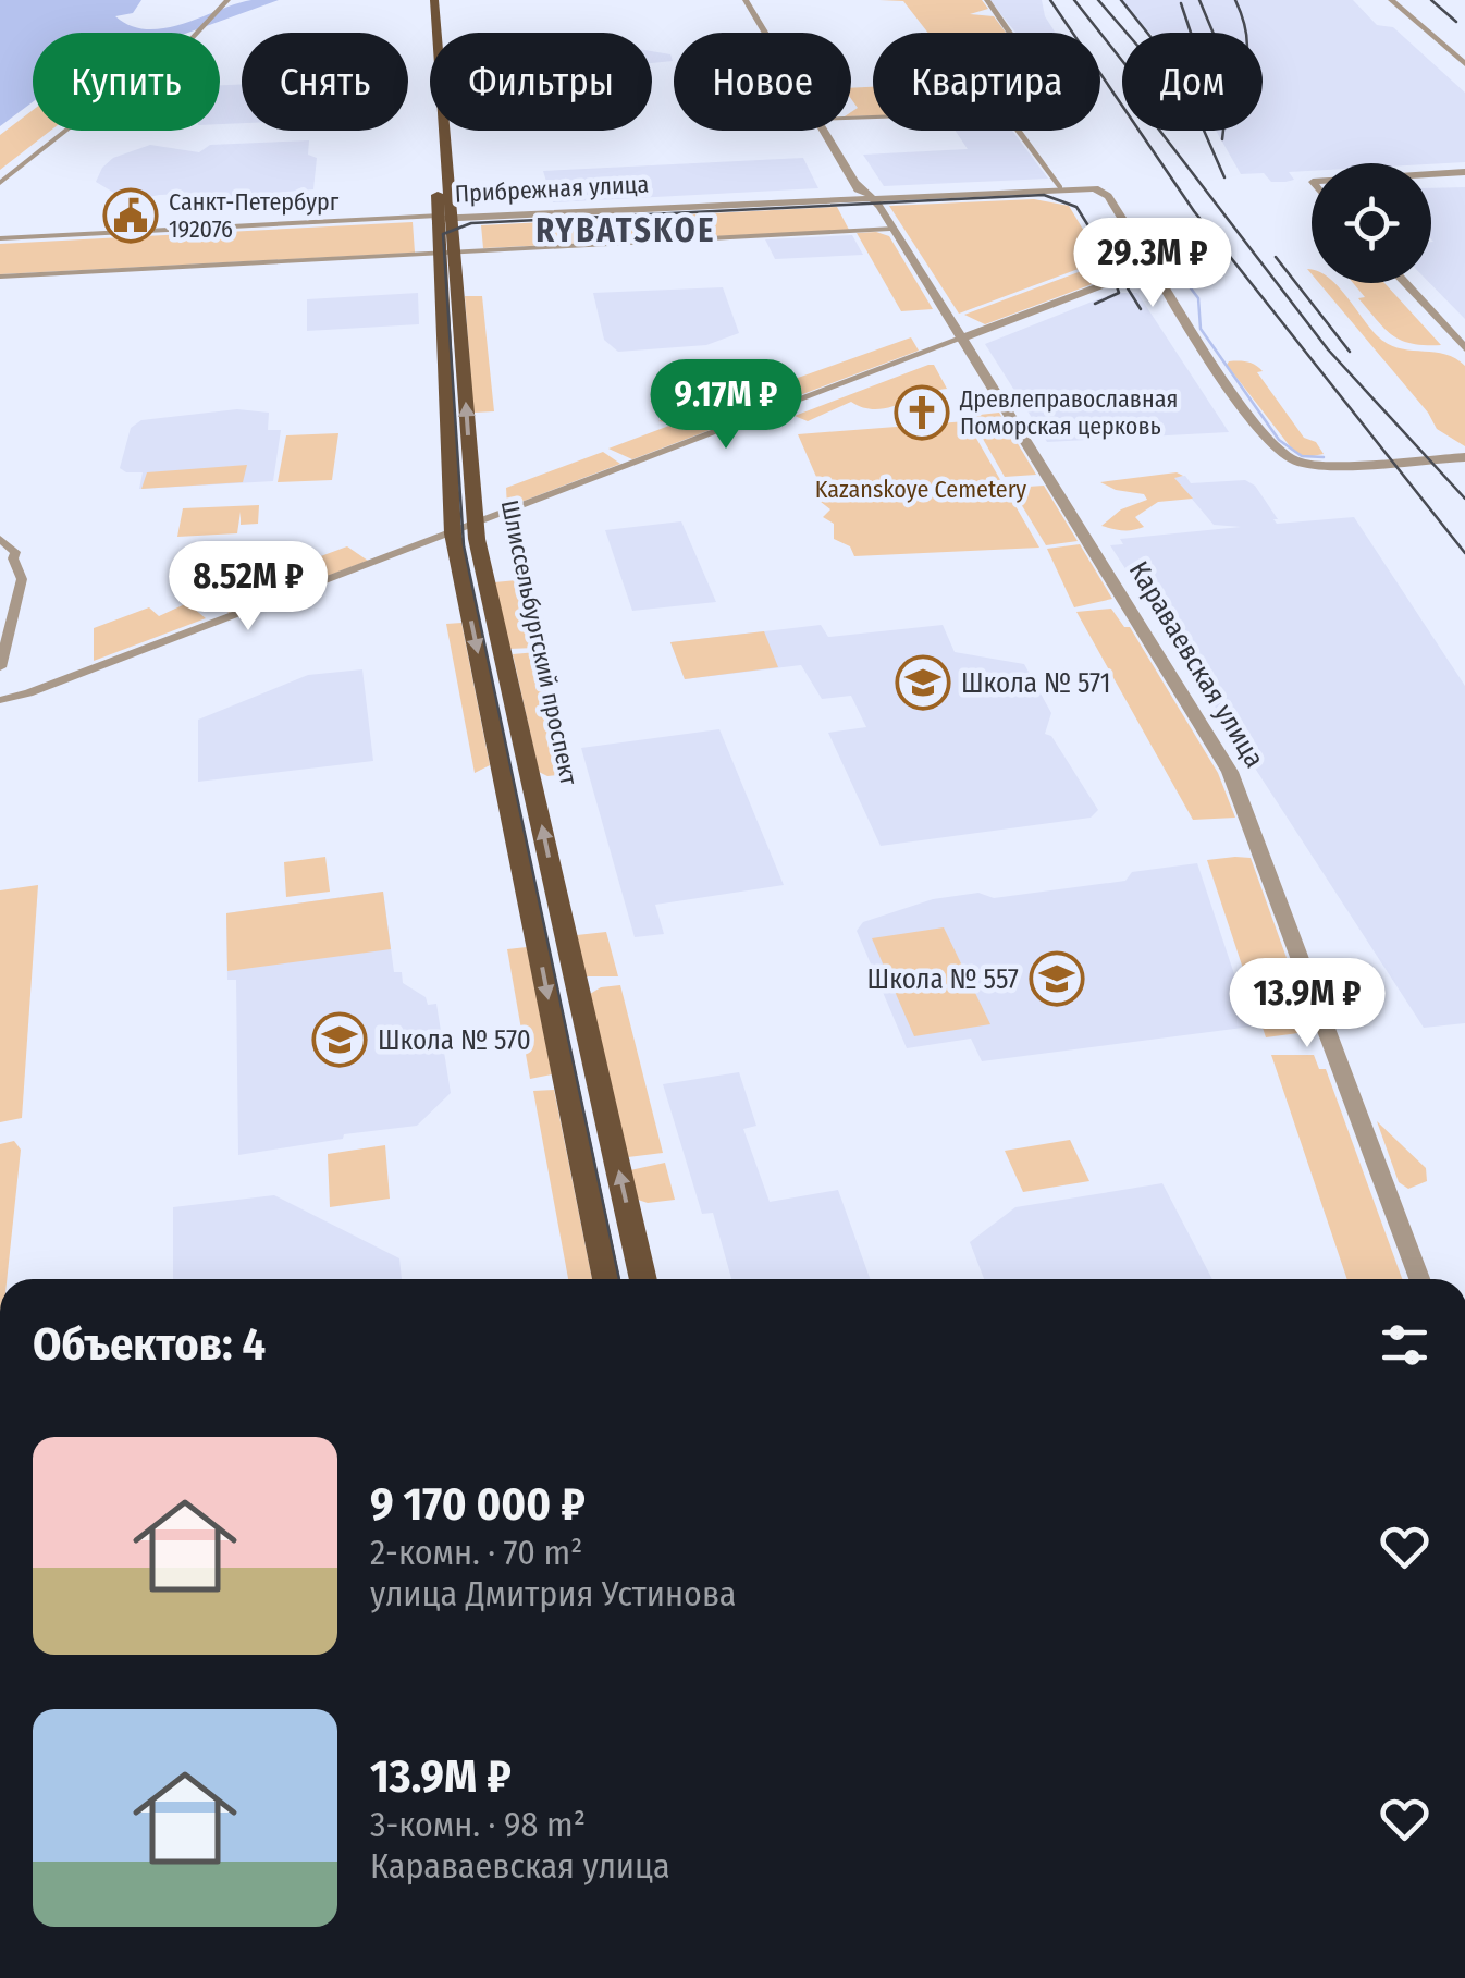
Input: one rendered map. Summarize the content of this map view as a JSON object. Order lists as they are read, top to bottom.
{
  "streets": {
    "main road": ["Шлиссельбургский проспект"],
    "street": ["Прибрежная улица", "Караваевская улица"]
  },
  "crossings": [
    ["Прибрежная улица", "Шлиссельбургский проспект"],
    ["Прибрежная улица", "Караваевская улица"]
  ],
  "districts": ["RYBATSKOE"],
  "parks": ["Kazanskoye Cemetery"],
  "places": {
    "public building": ["Санкт-Петербург 192076"],
    "church": ["Древлеправославная Поморская церковь"],
    "school or university": ["Школа № 571", "Школа № 557", "Школа № 570"]
  },
  "page": {
    "chip": [
      "Купить",
      "Снять",
      "Фильтры",
      "Новое",
      "Квартира",
      "Дом"
    ],
    "price": [
      "29.3M ₽",
      "9.17M ₽",
      "8.52M ₽",
      "13.9M ₽"
    ],
    "heading": "Объектов: 4",
    "list": [
      {
        "name": "9 170 000 ₽",
        "note": "2-комн. · 70 m² · улица Дмитрия Устинова"
      },
      {
        "name": "13.9M ₽",
        "note": "3-комн. · 98 m² · Караваевская улица"
      }
    ]
  }
}
